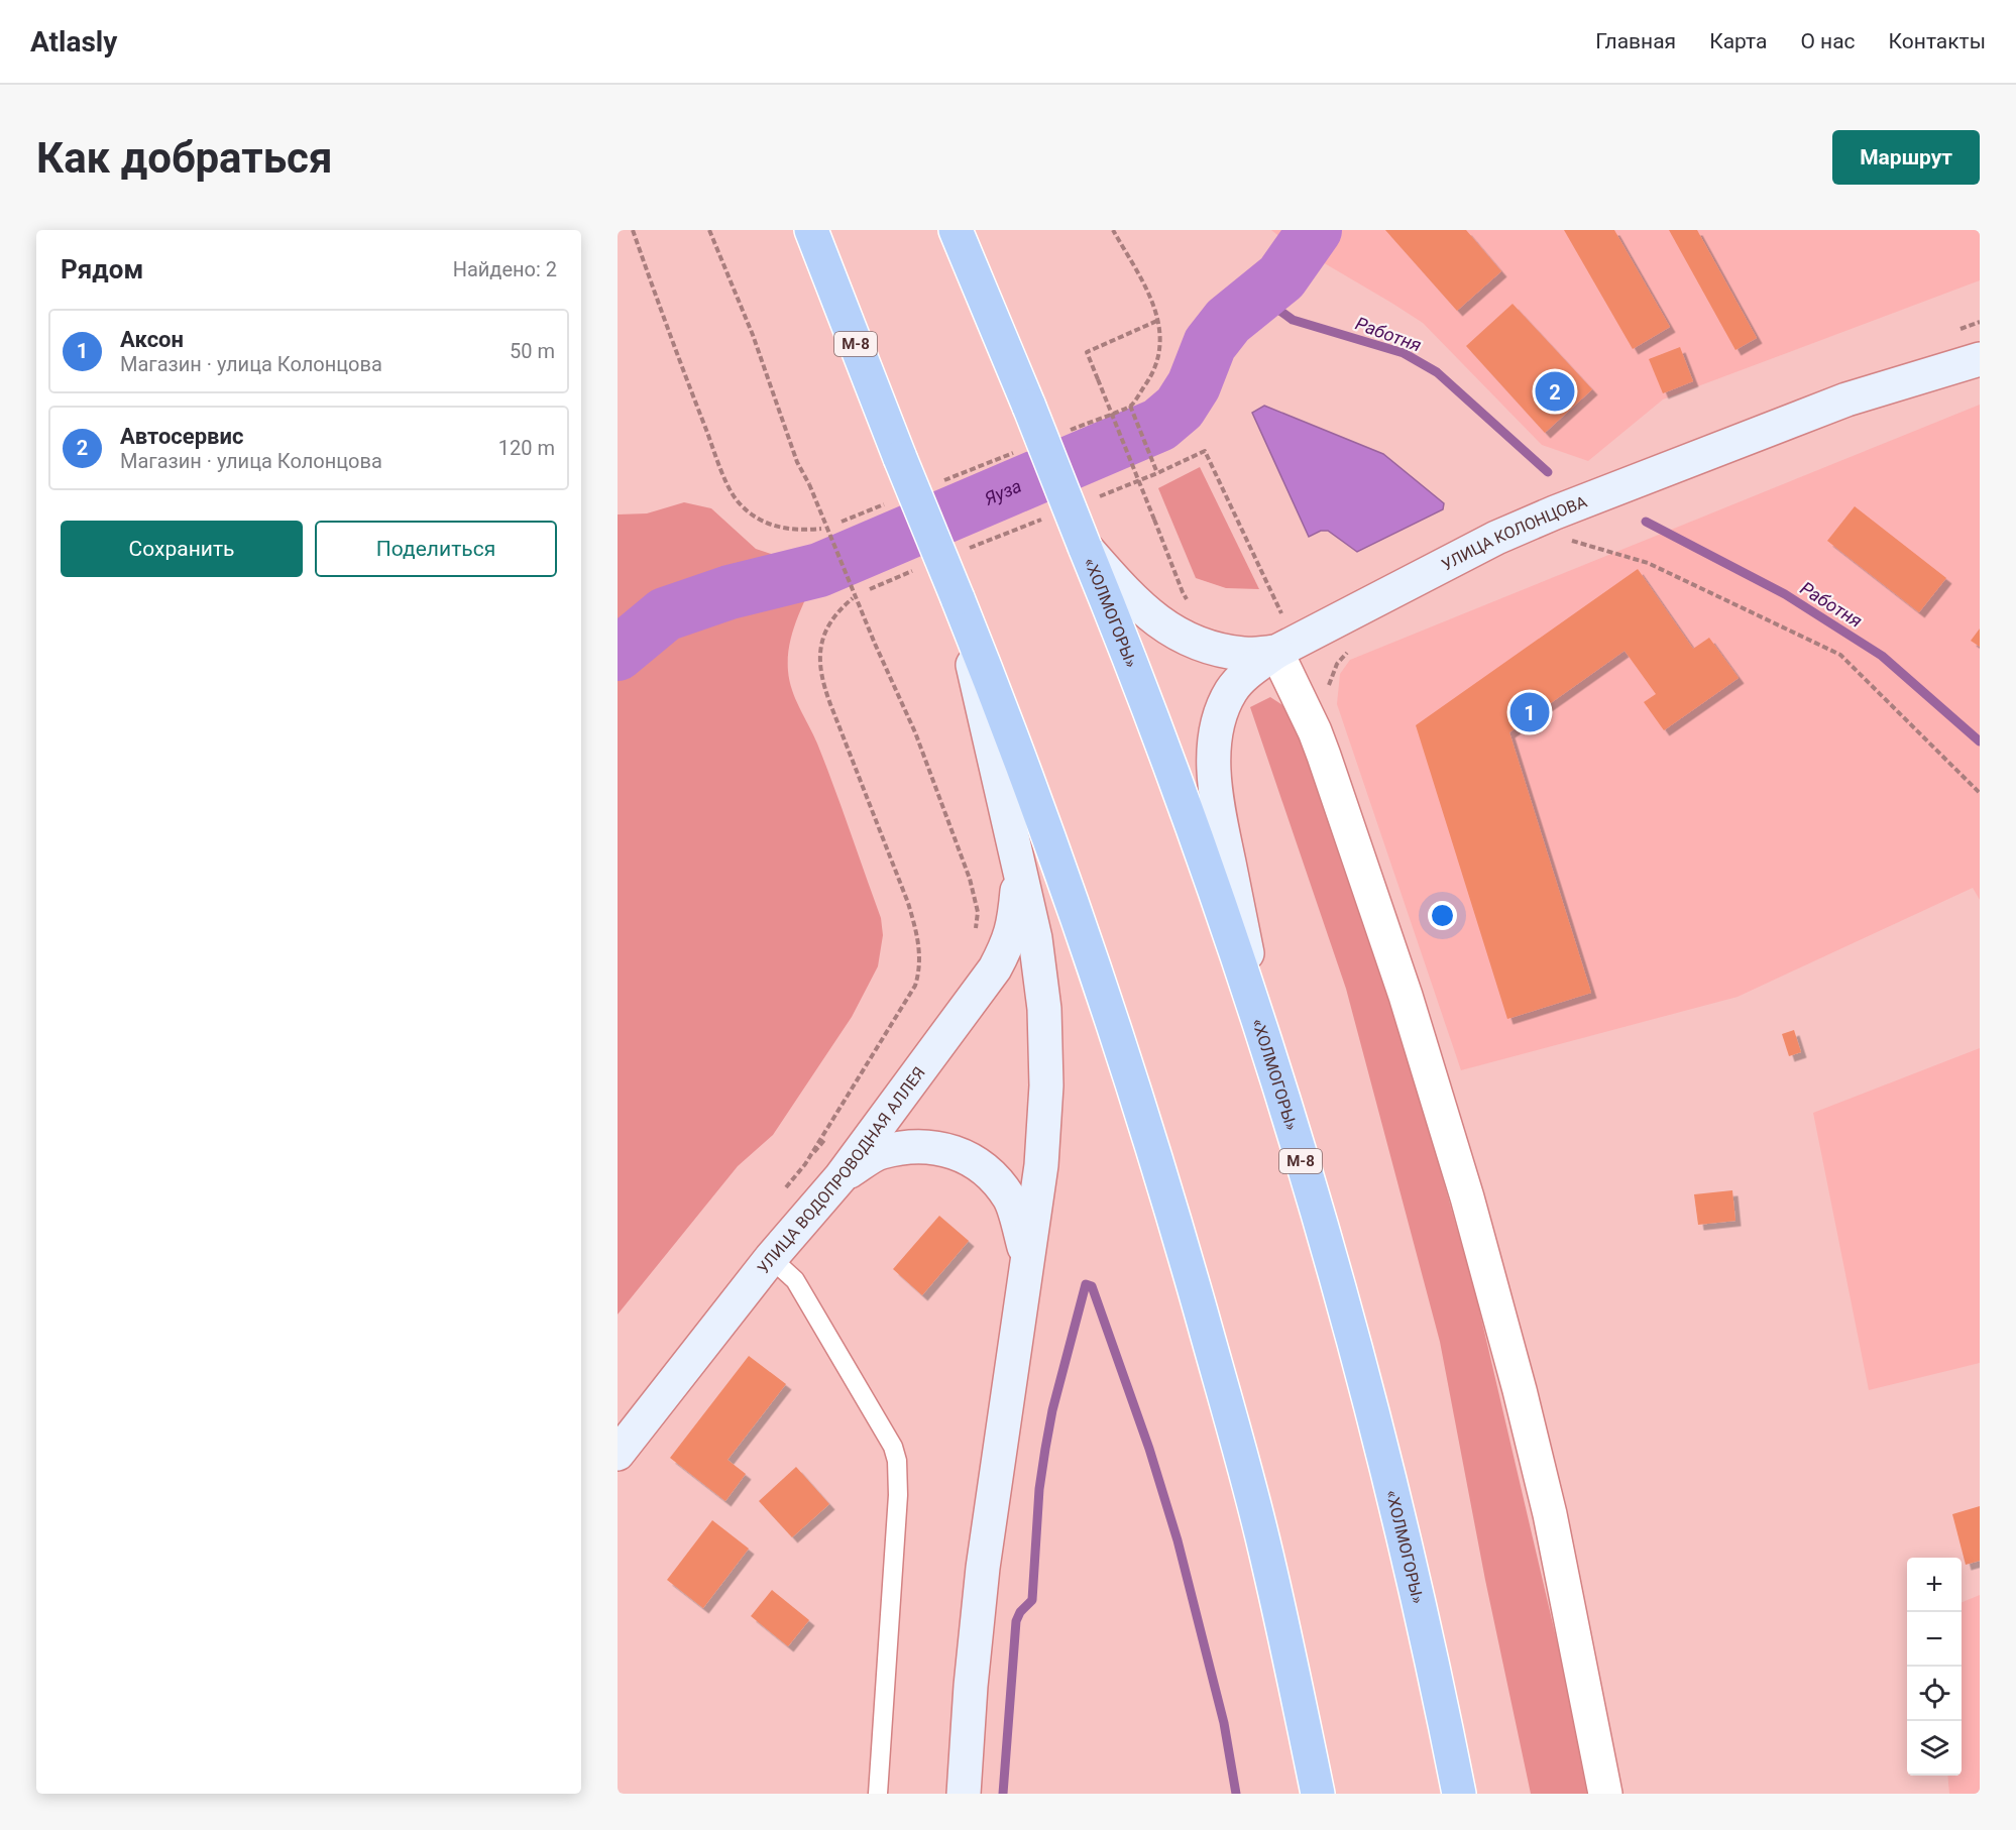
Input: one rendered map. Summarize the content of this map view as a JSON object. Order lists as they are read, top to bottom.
{
  "streets": {
    "highway": ["М-8", "«ХОЛМОГОРЫ»"],
    "street": ["УЛИЦА КОЛОНЦОВА", "УЛИЦА ВОДОПРОВОДНАЯ АЛЛЕЯ"]
  },
  "crossings": [
    ["М-8", "УЛИЦА КОЛОНЦОВА"],
    ["М-8", "«ХОЛМОГОРЫ»"],
    ["УЛИЦА КОЛОНЦОВА", "«ХОЛМОГОРЫ»"]
  ],
  "water": ["Работня", "Яуза"],
  "page": {
    "header": "Atlasly",
    "nav": [
      "Главная",
      "Карта",
      "О нас",
      "Контакты"
    ],
    "buttons": [
      "Маршрут",
      ["Сохранить", "Поделиться"]
    ],
    "title": "Как добраться",
    "heading": ["Рядом", "Найдено: 2"],
    "list": [
      {
        "mark": "1",
        "name": "Аксон",
        "note": "Магазин · улица Колонцова",
        "value": "50 m"
      },
      {
        "mark": "2",
        "name": "Автосервис",
        "note": "Магазин · улица Колонцова",
        "value": "120 m"
      }
    ],
    "pins": ["2", "1"],
    "map_buttons": ["+", "−"]
  }
}
